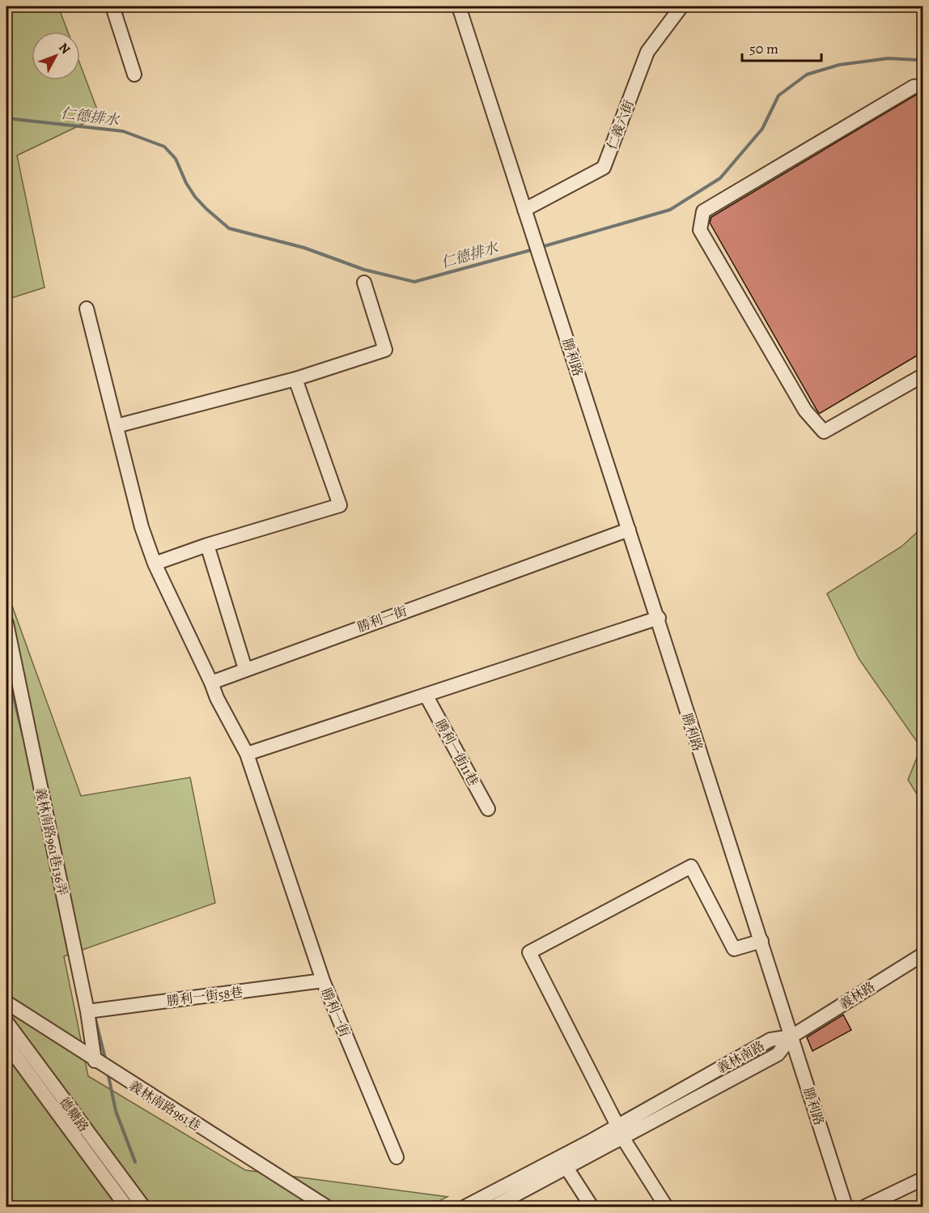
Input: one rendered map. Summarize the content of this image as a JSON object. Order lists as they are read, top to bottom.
{
  "streets": {
    "street": [
      "仁義六街",
      "勝利路",
      "勝利一街",
      "勝利一街11巷",
      "義林南路961巷136弄",
      "義林路",
      "勝利一街58巷",
      "義林南路",
      "義林南路961巷",
      "德糖路"
    ]
  },
  "crossings": [
    ["仁義六街", "勝利路"],
    ["勝利路", "勝利一街"],
    ["勝利路", "義林路"],
    ["勝利路", "義林南路"],
    ["勝利一街", "勝利一街58巷"],
    ["義林南路961巷136弄", "勝利一街58巷"],
    ["義林南路961巷136弄", "義林南路961巷"],
    ["義林路", "義林南路"]
  ],
  "water": ["仁德排水"],
  "scale_bar": "50 m",
  "north": "top right"
}
